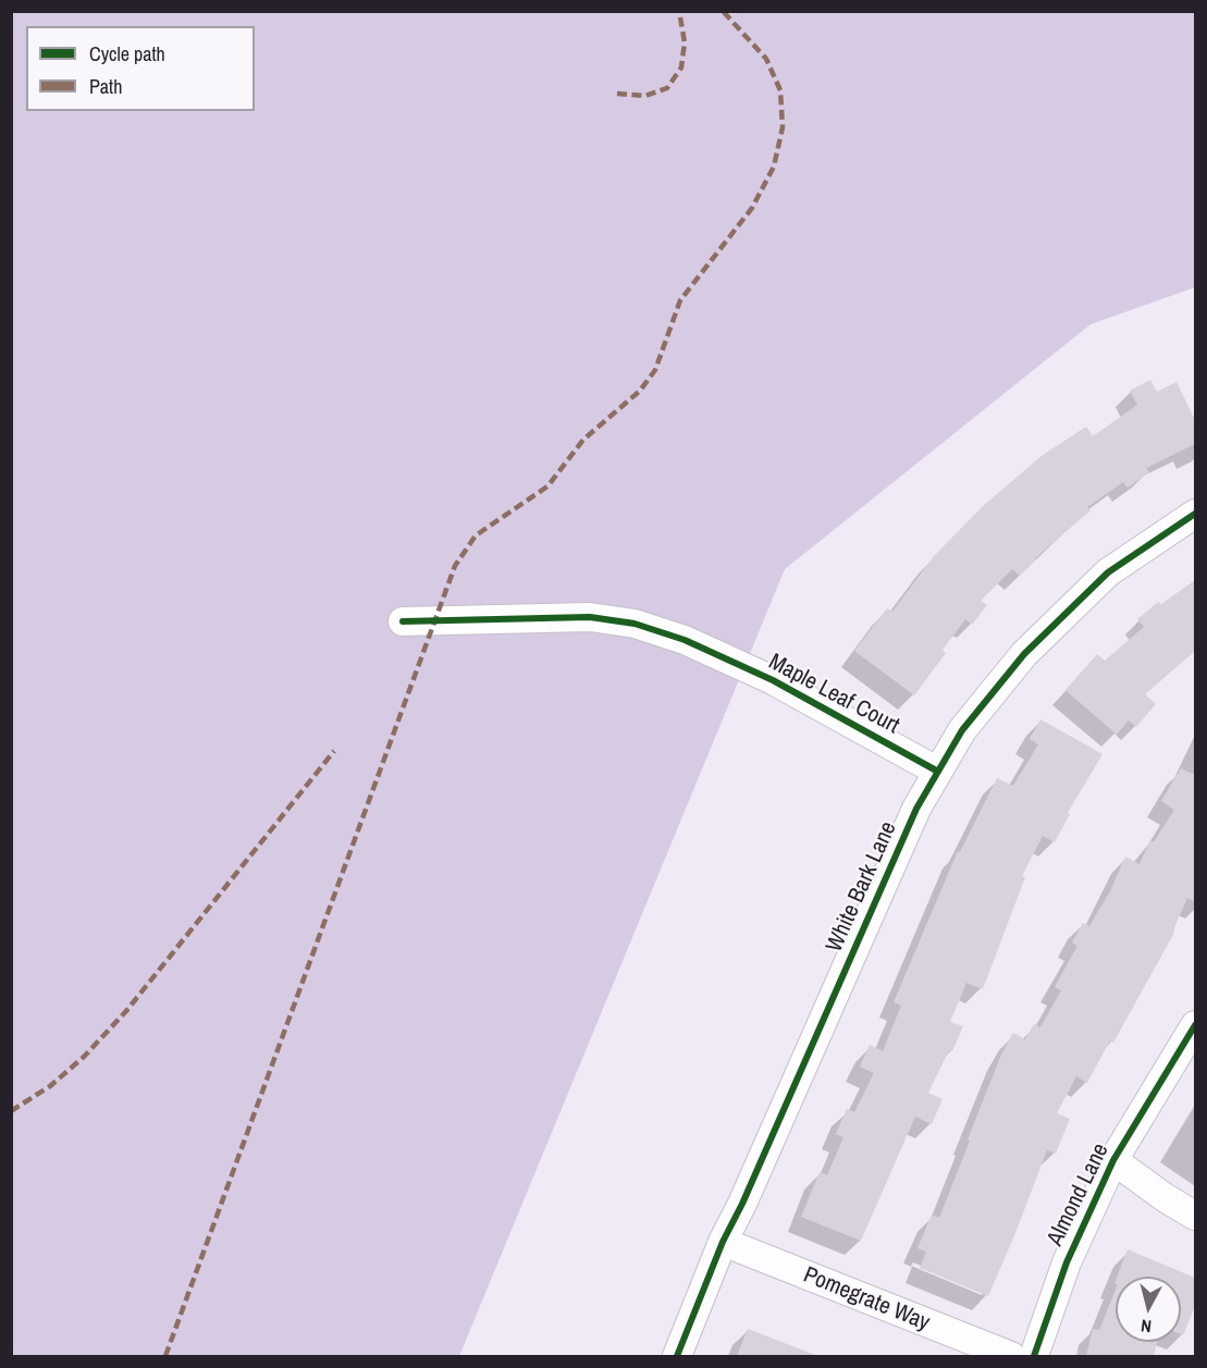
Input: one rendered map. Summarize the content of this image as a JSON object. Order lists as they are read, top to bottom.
{
  "streets": {
    "street": [
      "Maple Leaf Court",
      "White Bark Lane",
      "Almond Lane",
      "Pomegrate Way"
    ]
  },
  "crossings": [
    ["Maple Leaf Court", "White Bark Lane"],
    ["White Bark Lane", "Pomegrate Way"]
  ],
  "legend": ["Cycle path", "Path"],
  "north": "bottom"
}
